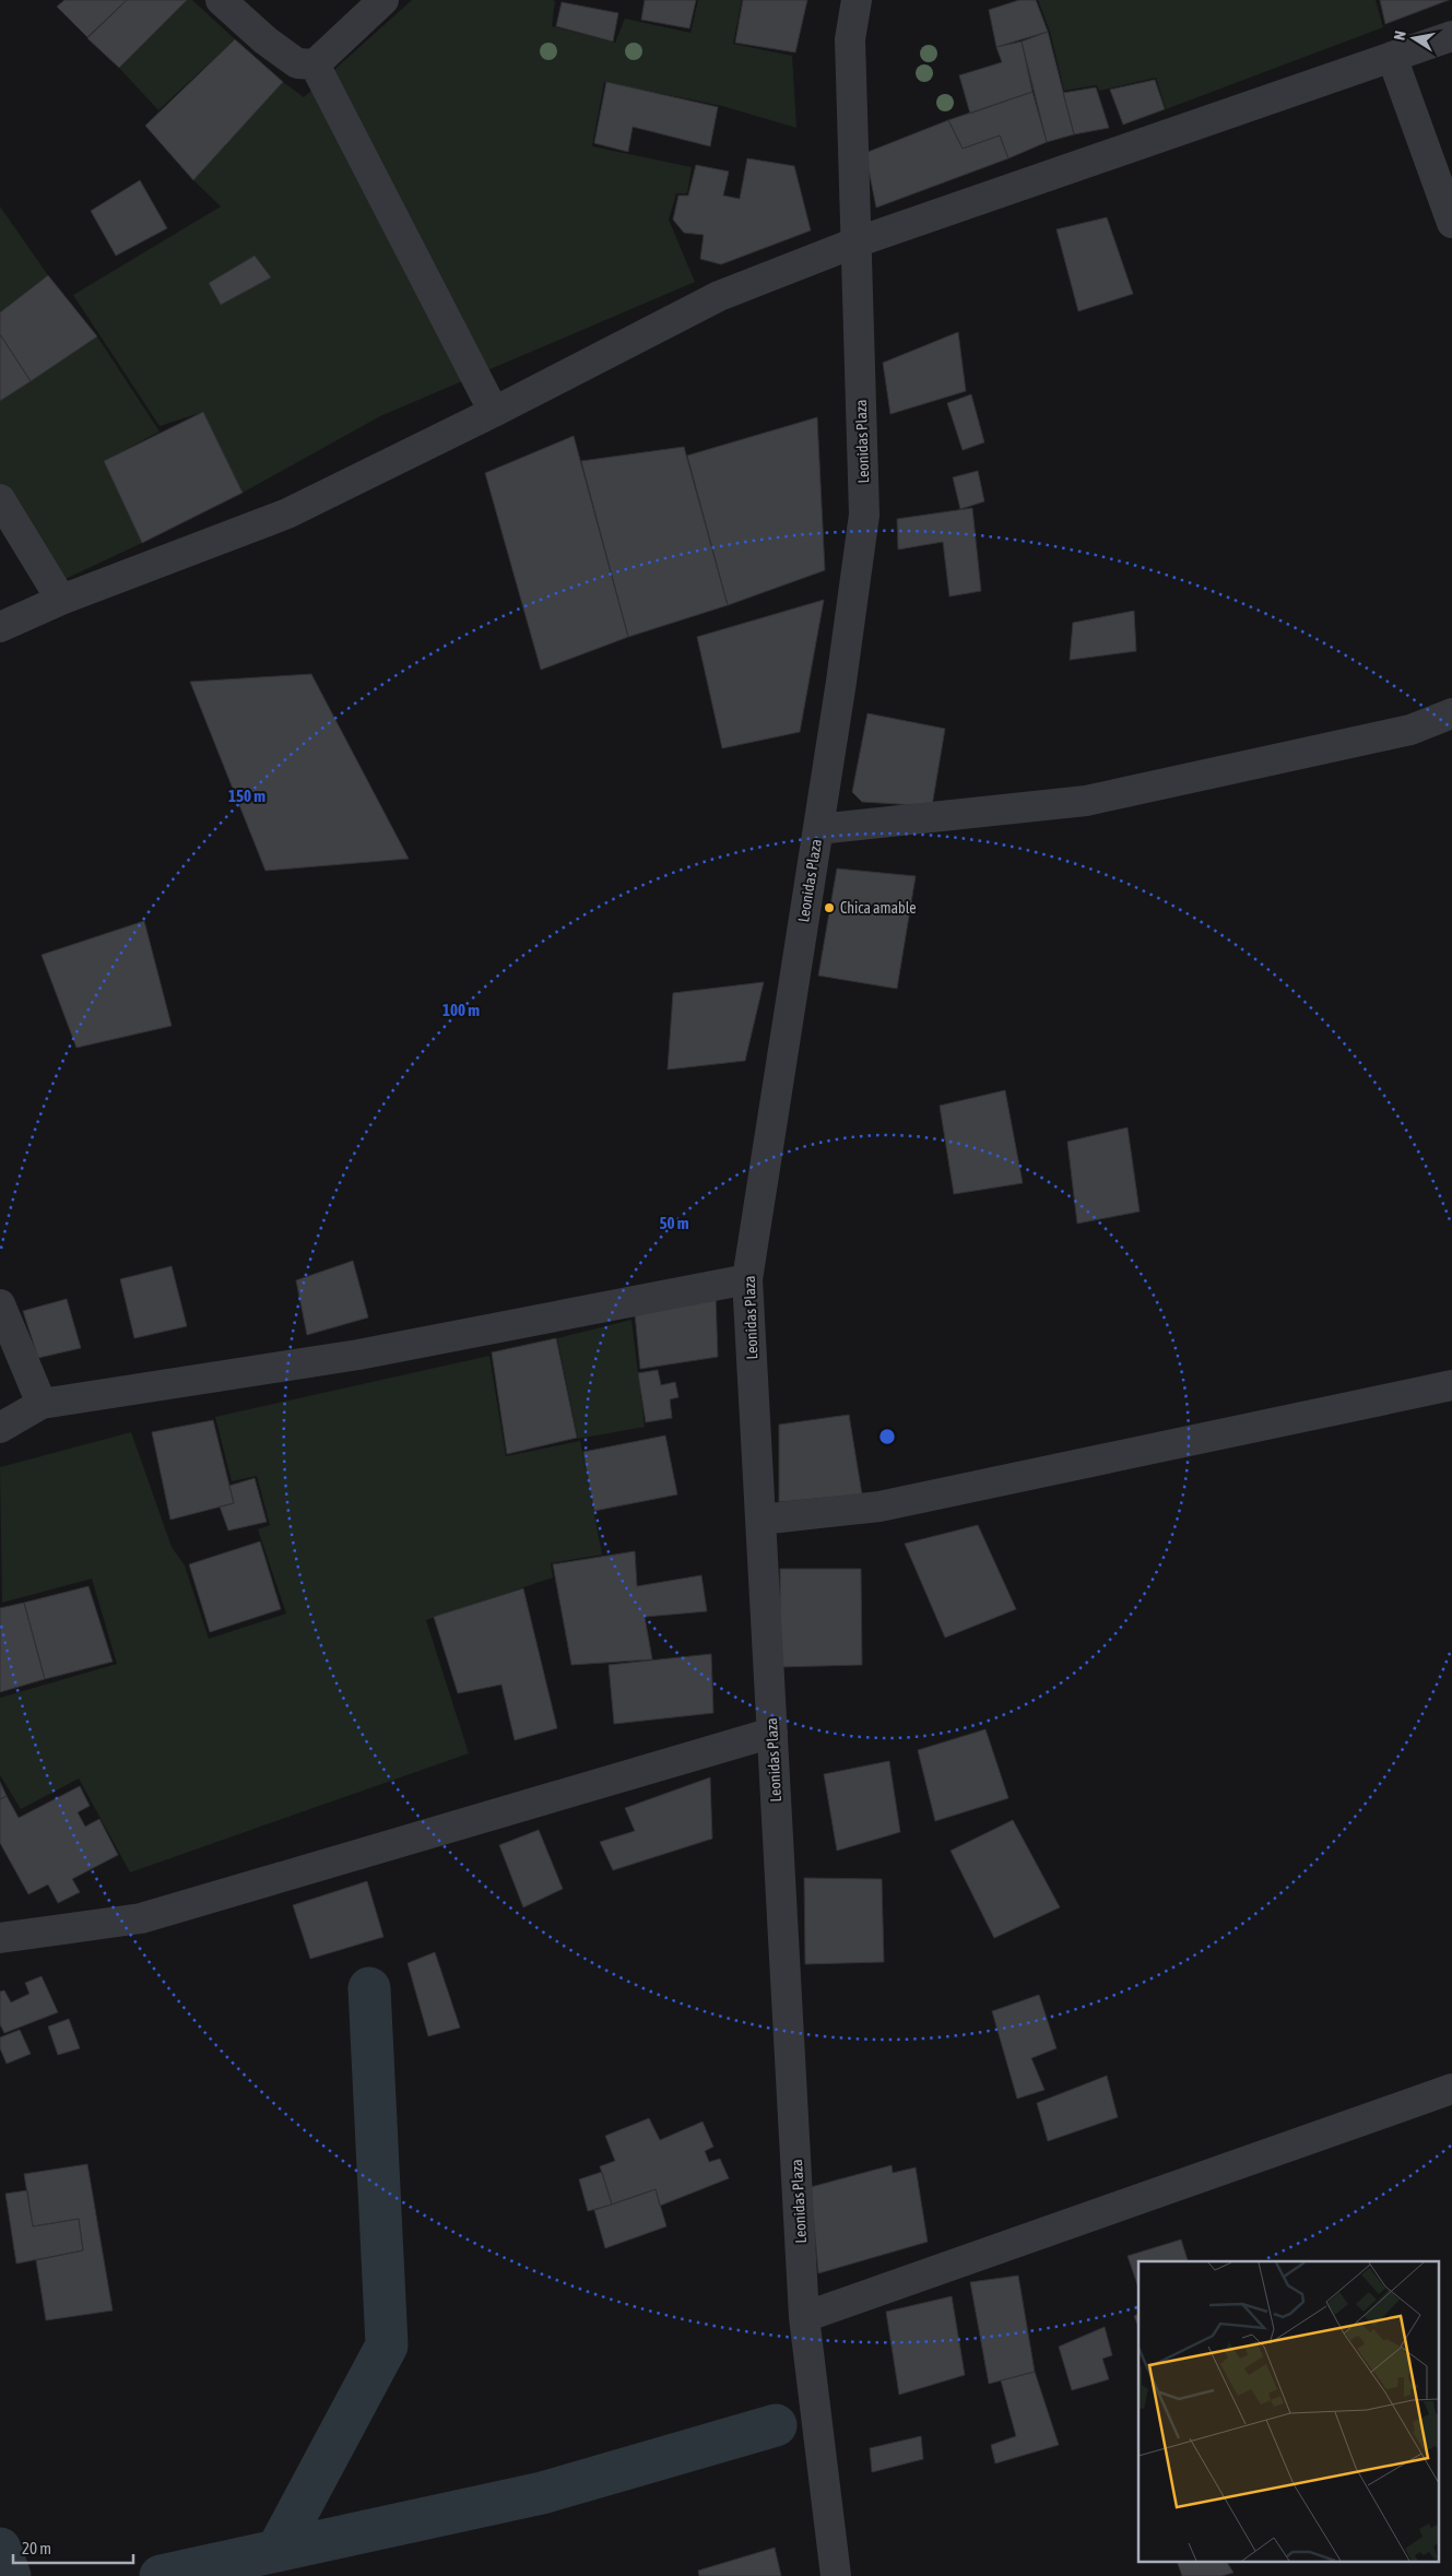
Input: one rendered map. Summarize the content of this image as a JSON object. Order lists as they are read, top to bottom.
{
  "streets": {
    "street": ["Leonidas Plaza"]
  },
  "places": ["Chica amable"],
  "scale_bar": "20 m",
  "north": "left",
  "rings": ["150 m", "100 m", "50 m"]
}
